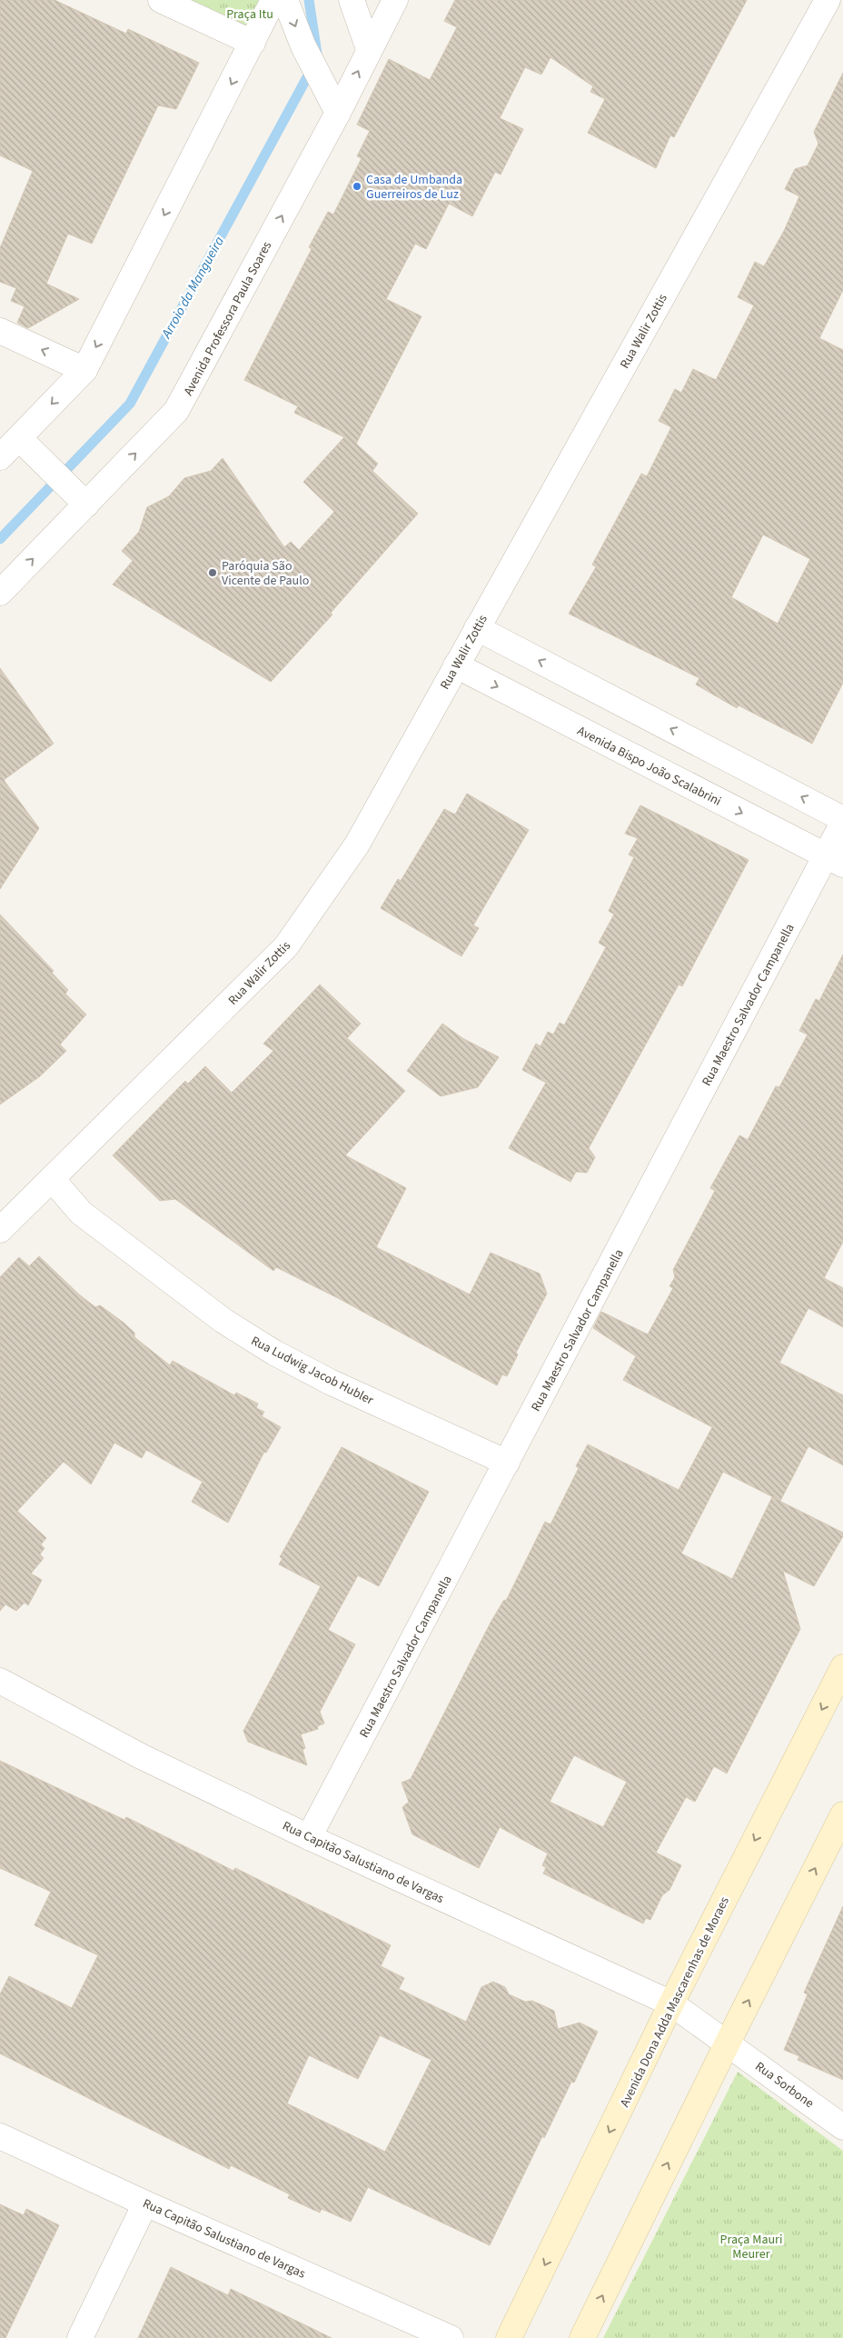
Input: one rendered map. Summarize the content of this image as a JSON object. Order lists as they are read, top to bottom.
{
  "streets": {
    "main road": ["Avenida Dona Adda Mascarenhas de Moraes"],
    "street": [
      "Avenida Professora Paula Soares",
      "Rua Walir Zottis",
      "Avenida Bispo João Scalabrini",
      "Rua Maestro Salvador Campanella",
      "Rua Ludwig Jacob Hubler",
      "Rua Capitão Salustiano de Vargas",
      "Rua Sorbone"
    ]
  },
  "crossings": [
    ["Rua Walir Zottis", "Avenida Bispo João Scalabrini"],
    ["Rua Walir Zottis", "Rua Ludwig Jacob Hubler"],
    ["Avenida Bispo João Scalabrini", "Rua Maestro Salvador Campanella"],
    ["Rua Maestro Salvador Campanella", "Rua Ludwig Jacob Hubler"],
    ["Rua Maestro Salvador Campanella", "Rua Capitão Salustiano de Vargas"],
    ["Rua Capitão Salustiano de Vargas", "Avenida Dona Adda Mascarenhas de Moraes"],
    ["Rua Capitão Salustiano de Vargas", "Rua Sorbone"]
  ],
  "water": ["Arroio da Mangueira"],
  "parks": ["Praça Itu", "Praça Mauri Meurer"],
  "places": ["Casa de Umbanda Guerreiros de Luz", "Paróquia São Vicente de Paulo"]
}
